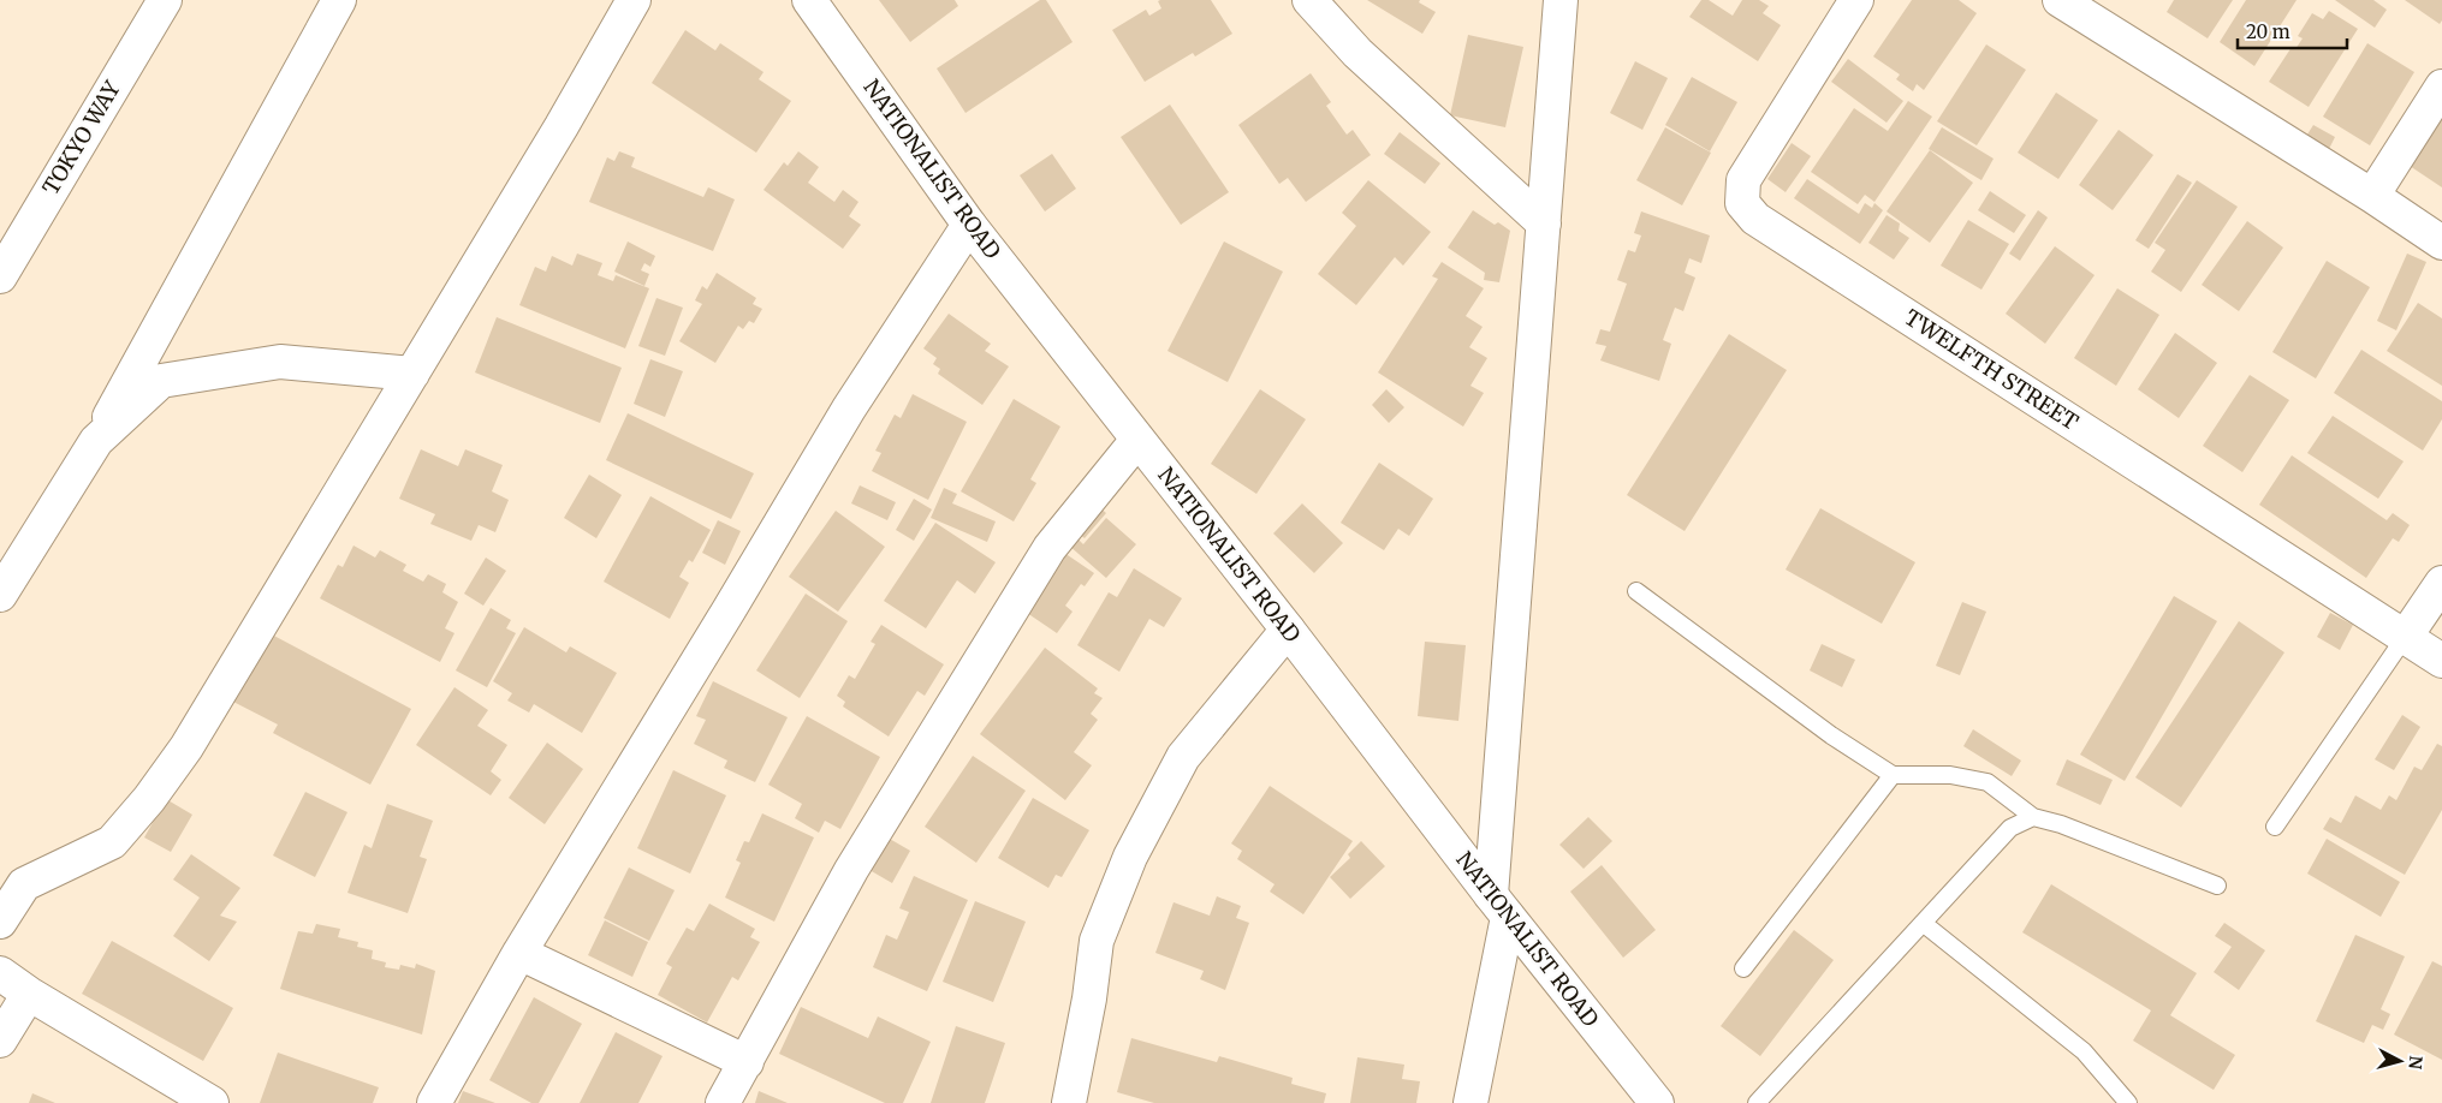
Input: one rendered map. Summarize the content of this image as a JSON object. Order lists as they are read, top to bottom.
{
  "streets": {
    "street": ["TOKYO WAY", "NATIONALIST ROAD", "TWELFTH STREET"]
  },
  "scale_bar": "20 m",
  "north": "right"
}
